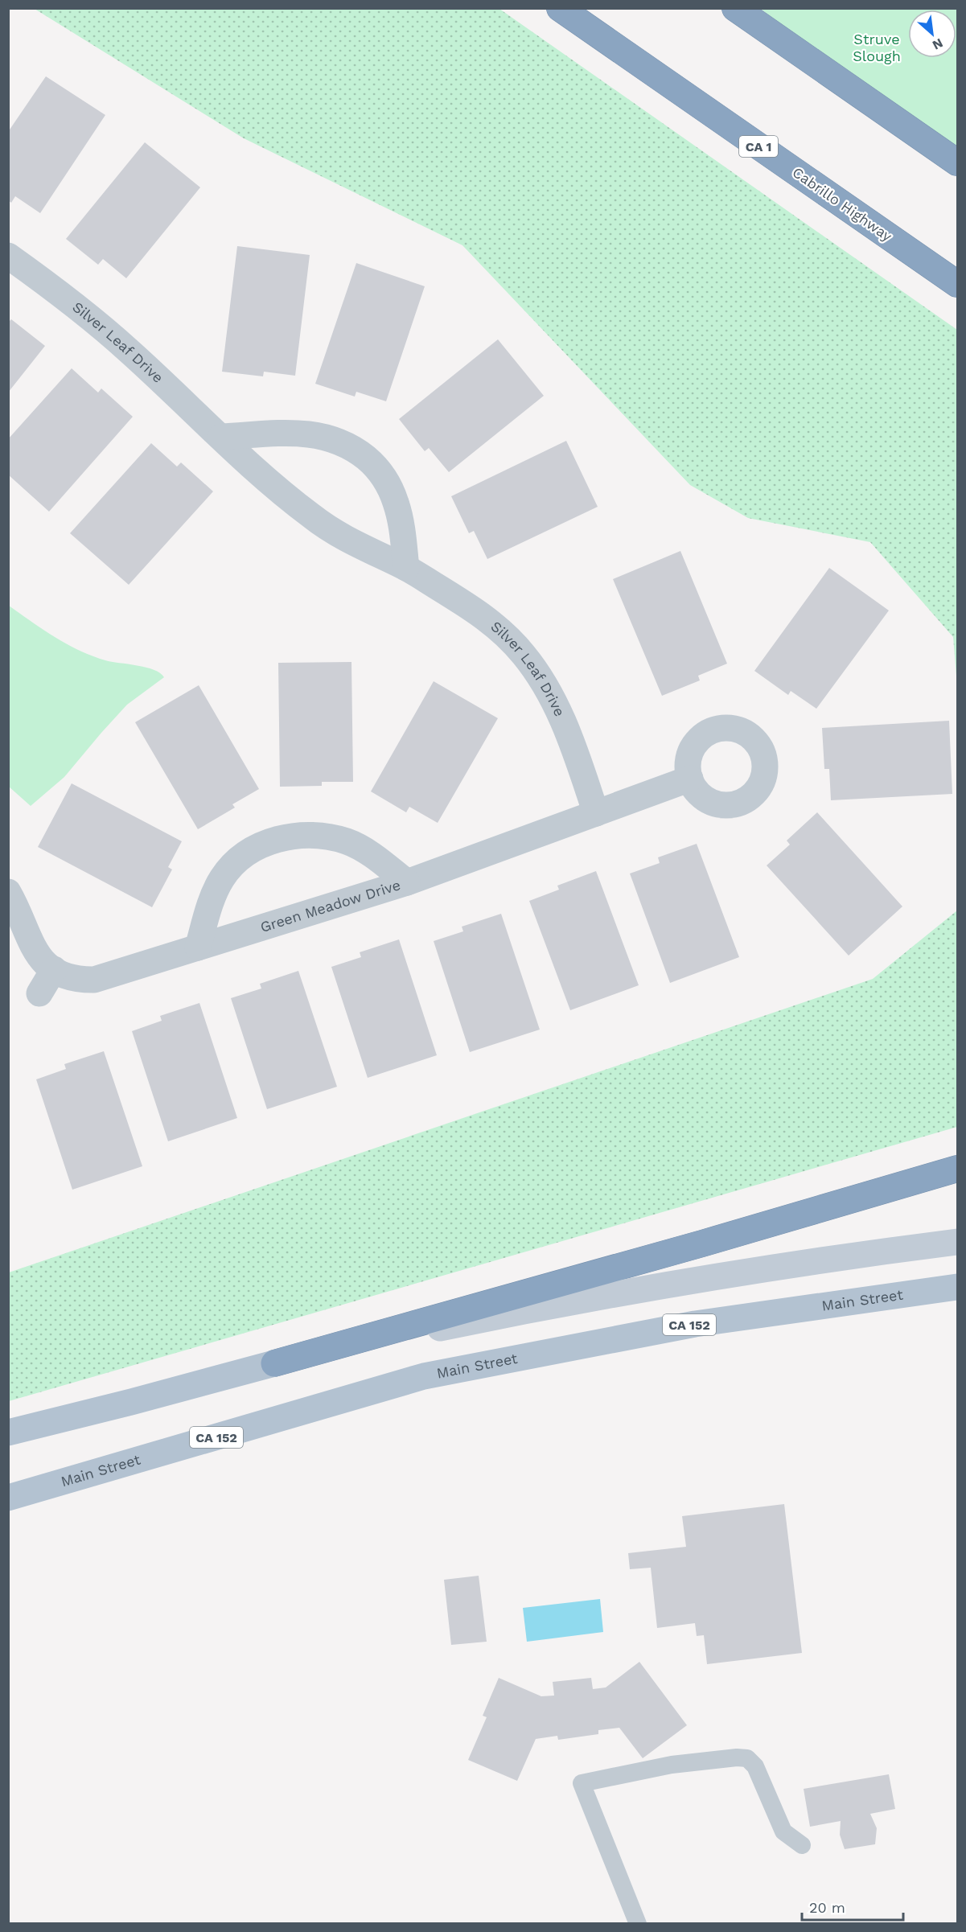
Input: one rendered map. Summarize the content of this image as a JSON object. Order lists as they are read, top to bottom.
{
  "streets": {
    "highway": ["CA 1", "Cabrillo Highway"],
    "main road": ["Main Street", "CA 152"],
    "street": ["Silver Leaf Drive", "Green Meadow Drive"]
  },
  "crossings": [
    ["Silver Leaf Drive", "Green Meadow Drive"]
  ],
  "parks": ["Struve Slough"],
  "scale_bar": "20 m",
  "north": "bottom right"
}
